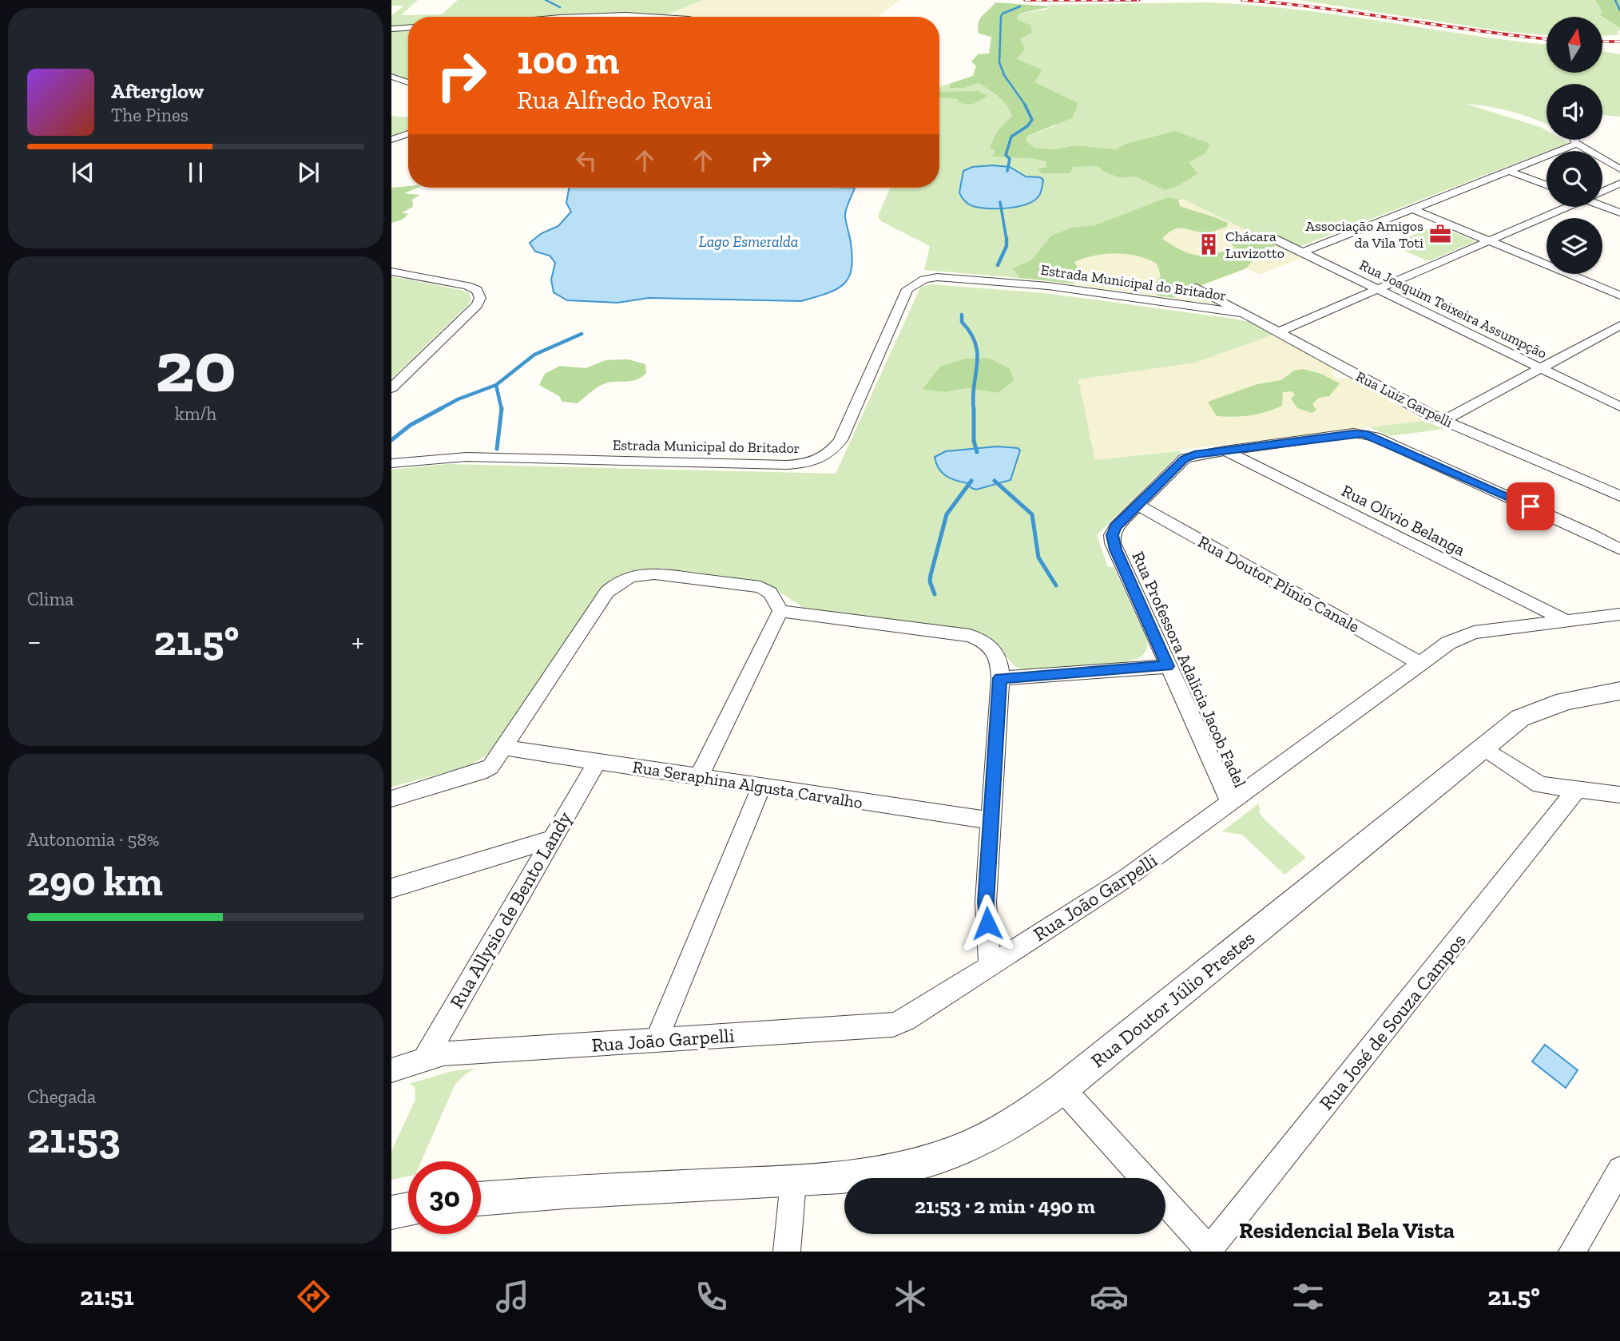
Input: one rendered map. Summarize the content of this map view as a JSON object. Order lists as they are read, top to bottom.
{
  "streets": {
    "street": [
      "Estrada Municipal do Britador",
      "Rua Joaquim Teixeira Assumpção",
      "Rua Luiz Garpelli",
      "Rua Olívio Belanga",
      "Rua Doutor Plínio Canale",
      "Rua Professora Adalícia Jacob Fadel",
      "Rua Seraphina Algusta Carvalho",
      "Rua João Garpelli",
      "Rua Allysio de Bento Landy",
      "Rua Doutor Júlio Prestes",
      "Rua José de Souza Campos"
    ]
  },
  "crossings": [
    ["Estrada Municipal do Britador", "Rua Luiz Garpelli"],
    ["Rua Olívio Belanga", "Rua Professora Adalícia Jacob Fadel"],
    ["Rua Olívio Belanga", "Rua João Garpelli"],
    ["Rua Doutor Plínio Canale", "Rua Professora Adalícia Jacob Fadel"],
    ["Rua Doutor Plínio Canale", "Rua João Garpelli"],
    ["Rua Professora Adalícia Jacob Fadel", "Rua João Garpelli"],
    ["Rua Seraphina Algusta Carvalho", "Rua Allysio de Bento Landy"],
    ["Rua João Garpelli", "Rua Allysio de Bento Landy"]
  ],
  "districts": ["Residencial Bela Vista"],
  "water": ["Lago Esmeralda"],
  "places": {
    "office": ["Associação Amigos da Vila Toti"],
    "building": ["Chácara Luvizotto"]
  },
  "north": "top",
  "page": {
    "turn": ["100 m", "Rua Alfredo Rovai"],
    "song": ["Afterglow", "The Pines"],
    "tile": [
      ["20", "km/h"],
      "Clima",
      ["Autonomia · 58%", "290 km"],
      ["Chegada", "21:53"]
    ],
    "heat": ["−", "21.5°", "+"],
    "limit": "30",
    "trip": "21:53 · 2 min · 490 m",
    "tabs": ["21:51", "21.5°"]
  }
}
